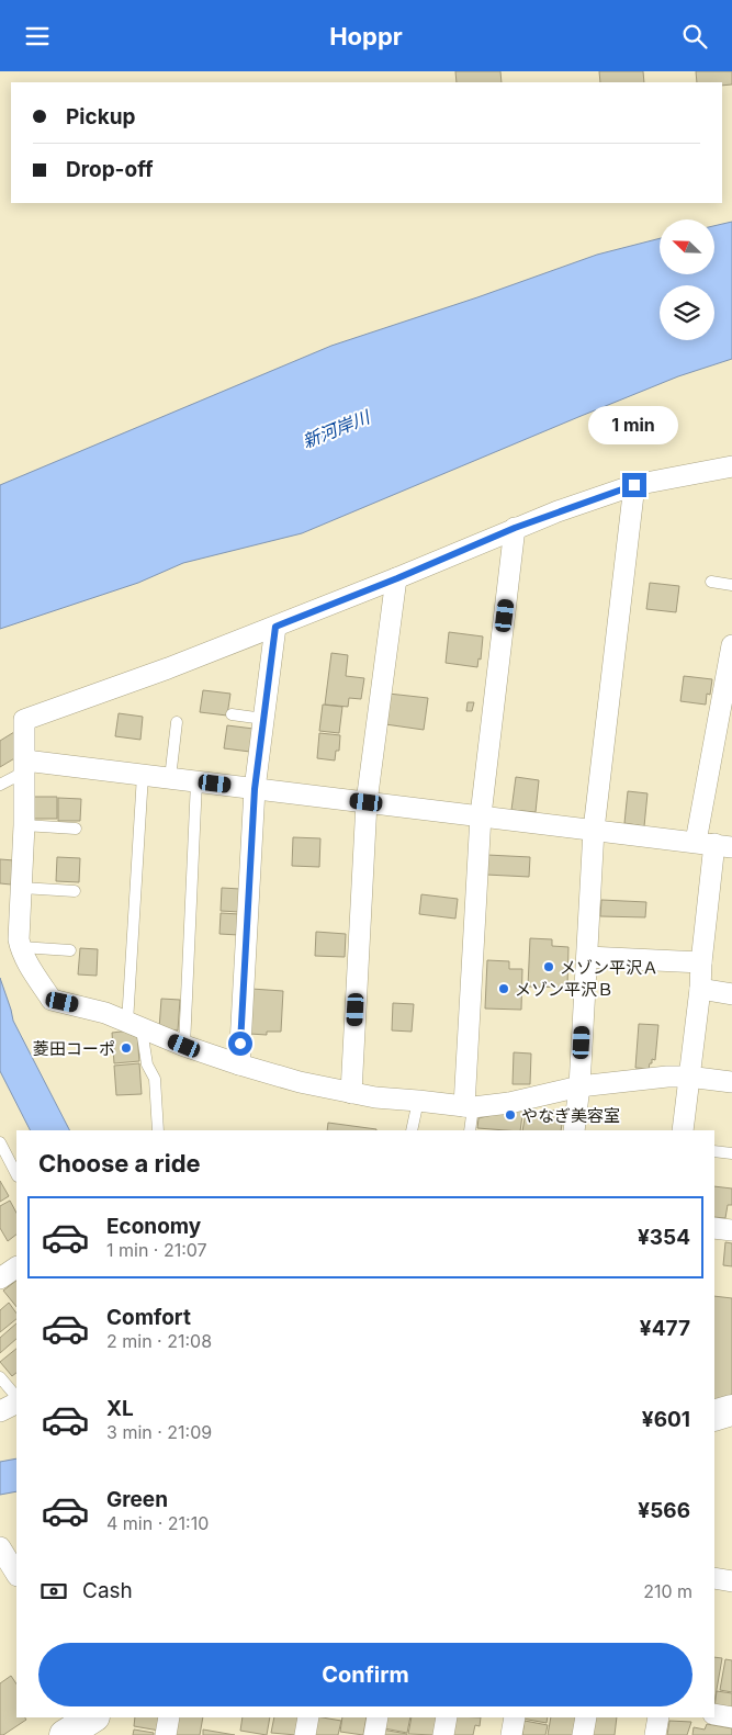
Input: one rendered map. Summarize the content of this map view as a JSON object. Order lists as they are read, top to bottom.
{
  "water": ["新河岸川"],
  "places": [
    "メゾン平沢Ａ",
    "メゾン平沢Ｂ",
    "菱田コーポ",
    "やなぎ美容室"
  ],
  "north": "top left",
  "page": {
    "header": "Hoppr",
    "banner": ["Pickup", "Drop-off"],
    "bubble": "1 min",
    "heading": "Choose a ride",
    "list": [
      {
        "name": "Economy",
        "note": "1 min · 21:07",
        "value": "¥354"
      },
      {
        "name": "Comfort",
        "note": "2 min · 21:08",
        "value": "¥477"
      },
      {
        "name": "XL",
        "note": "3 min · 21:09",
        "value": "¥601"
      },
      {
        "name": "Green",
        "note": "4 min · 21:10",
        "value": "¥566"
      }
    ],
    "pay": ["Cash", "210 m"],
    "buttons": "Confirm"
  }
}
